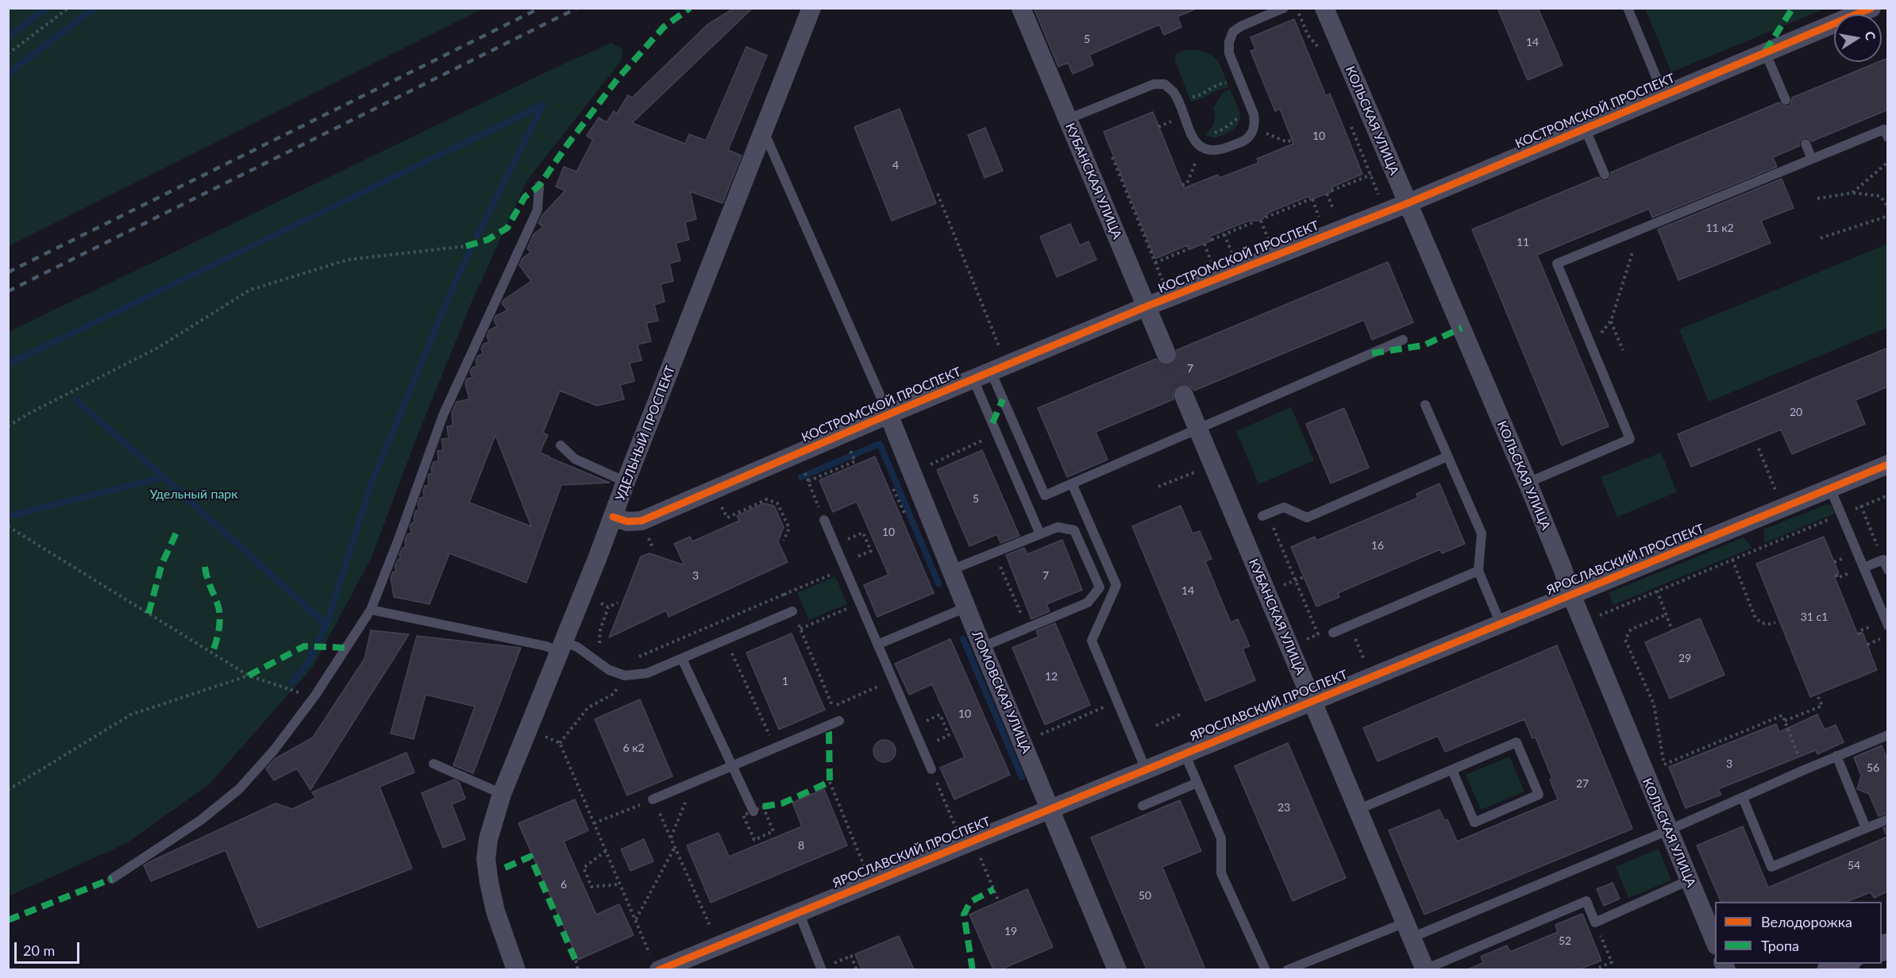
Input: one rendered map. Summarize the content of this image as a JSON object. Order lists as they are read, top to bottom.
{
  "streets": {
    "street": [
      "КОСТРОМСКОЙ ПРОСПЕКТ",
      "КОЛЬСКАЯ УЛИЦА",
      "КУБАНСКАЯ УЛИЦА",
      "УДЕЛЬНЫЙ ПРОСПЕКТ",
      "ЯРОСЛАВСКИЙ ПРОСПЕКТ",
      "ЛОМОВСКАЯ УЛИЦА"
    ]
  },
  "crossings": [
    ["КОСТРОМСКОЙ ПРОСПЕКТ", "КОЛЬСКАЯ УЛИЦА"],
    ["КОСТРОМСКОЙ ПРОСПЕКТ", "КУБАНСКАЯ УЛИЦА"],
    ["КОСТРОМСКОЙ ПРОСПЕКТ", "УДЕЛЬНЫЙ ПРОСПЕКТ"],
    ["КОСТРОМСКОЙ ПРОСПЕКТ", "ЛОМОВСКАЯ УЛИЦА"],
    ["КОЛЬСКАЯ УЛИЦА", "ЯРОСЛАВСКИЙ ПРОСПЕКТ"],
    ["КУБАНСКАЯ УЛИЦА", "ЯРОСЛАВСКИЙ ПРОСПЕКТ"],
    ["ЯРОСЛАВСКИЙ ПРОСПЕКТ", "ЛОМОВСКАЯ УЛИЦА"]
  ],
  "parks": ["Удельный парк"],
  "house_numbers": [
    "5",
    "14",
    "10",
    "4",
    "11 к2",
    "11",
    "7",
    "20",
    "5",
    "10",
    "16",
    "3",
    "7",
    "14",
    "31 с1",
    "29",
    "12",
    "1",
    "10",
    "6 к2",
    "3",
    "56",
    "27",
    "23",
    "8",
    "54",
    "6",
    "50",
    "19",
    "52"
  ],
  "legend": ["Велодорожка", "Тропа"],
  "scale_bar": "20 m",
  "north": "right"
}
